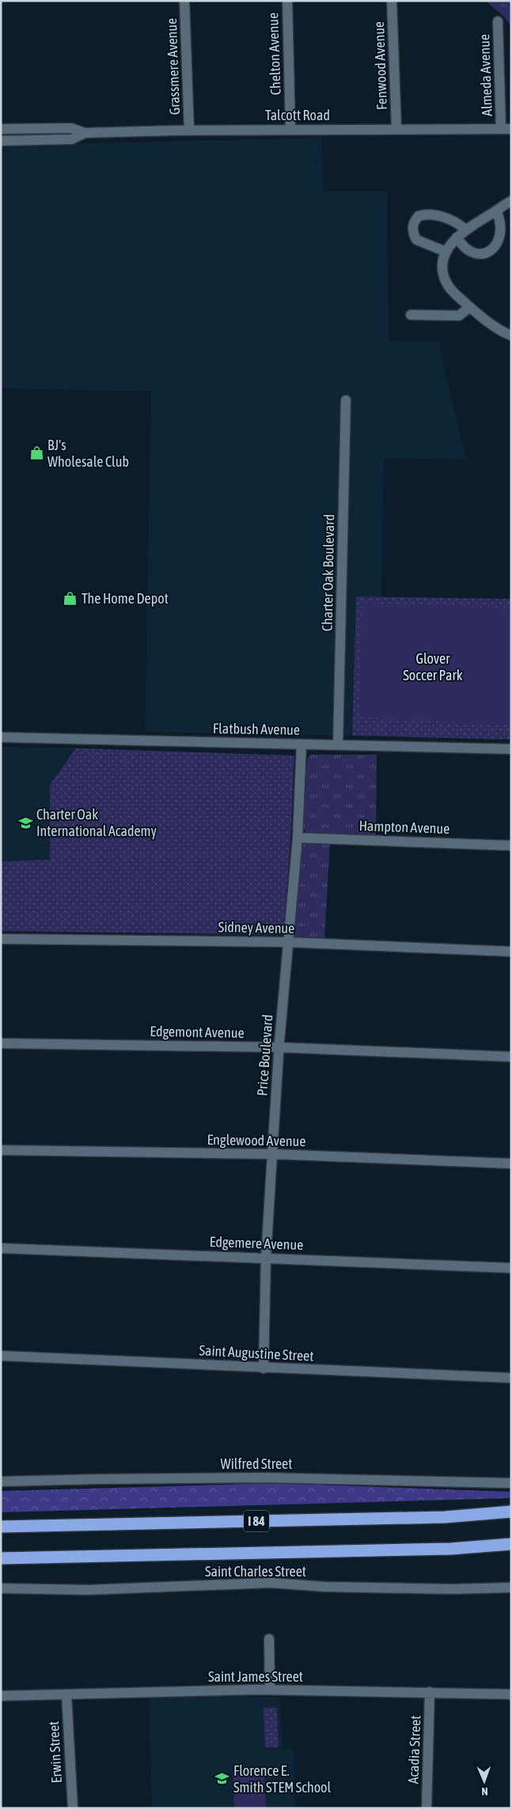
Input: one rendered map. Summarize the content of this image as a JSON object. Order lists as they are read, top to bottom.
{
  "streets": {
    "highway": ["I 84"],
    "street": [
      "Chelton Avenue",
      "Fenwood Avenue",
      "Grassmere Avenue",
      "Almeda Avenue",
      "Talcott Road",
      "Charter Oak Boulevard",
      "Flatbush Avenue",
      "Hampton Avenue",
      "Sidney Avenue",
      "Edgemont Avenue",
      "Price Boulevard",
      "Englewood Avenue",
      "Edgemere Avenue",
      "Saint Augustine Street",
      "Wilfred Street",
      "Saint Charles Street",
      "Saint James Street",
      "Acadia Street",
      "Erwin Street"
    ]
  },
  "crossings": [
    ["Chelton Avenue", "Talcott Road"],
    ["Fenwood Avenue", "Talcott Road"],
    ["Grassmere Avenue", "Talcott Road"],
    ["Almeda Avenue", "Talcott Road"],
    ["Charter Oak Boulevard", "Flatbush Avenue"],
    ["Flatbush Avenue", "Price Boulevard"],
    ["Hampton Avenue", "Price Boulevard"],
    ["Sidney Avenue", "Price Boulevard"],
    ["Edgemont Avenue", "Price Boulevard"],
    ["Price Boulevard", "Englewood Avenue"],
    ["Price Boulevard", "Edgemere Avenue"],
    ["Price Boulevard", "Saint Augustine Street"],
    ["Saint James Street", "Acadia Street"],
    ["Saint James Street", "Erwin Street"]
  ],
  "parks": ["Glover Soccer Park"],
  "places": {
    "shop": ["BJ's Wholesale Club", "The Home Depot"],
    "school or university": ["Charter Oak International Academy", "Florence E. Smith STEM School"]
  },
  "north": "bottom"
}
